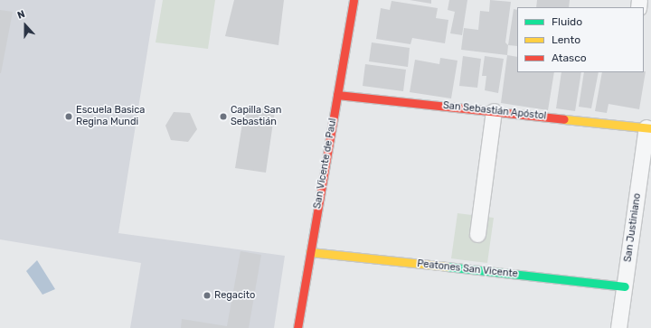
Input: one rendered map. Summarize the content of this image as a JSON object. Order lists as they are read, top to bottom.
{
  "streets": {
    "street": [
      "San Sebastián Apóstol",
      "San Vicente de Paul",
      "San Justiniano",
      "Peatones San Vicente"
    ]
  },
  "crossings": [
    ["San Sebastián Apóstol", "San Vicente de Paul"],
    ["San Sebastián Apóstol", "San Justiniano"],
    ["San Vicente de Paul", "Peatones San Vicente"],
    ["San Justiniano", "Peatones San Vicente"]
  ],
  "places": ["Escuela Basica Regina Mundi", "Capilla San Sebastián", "Regacito"],
  "legend": ["Fluido", "Lento", "Atasco"],
  "north": "top"
}
